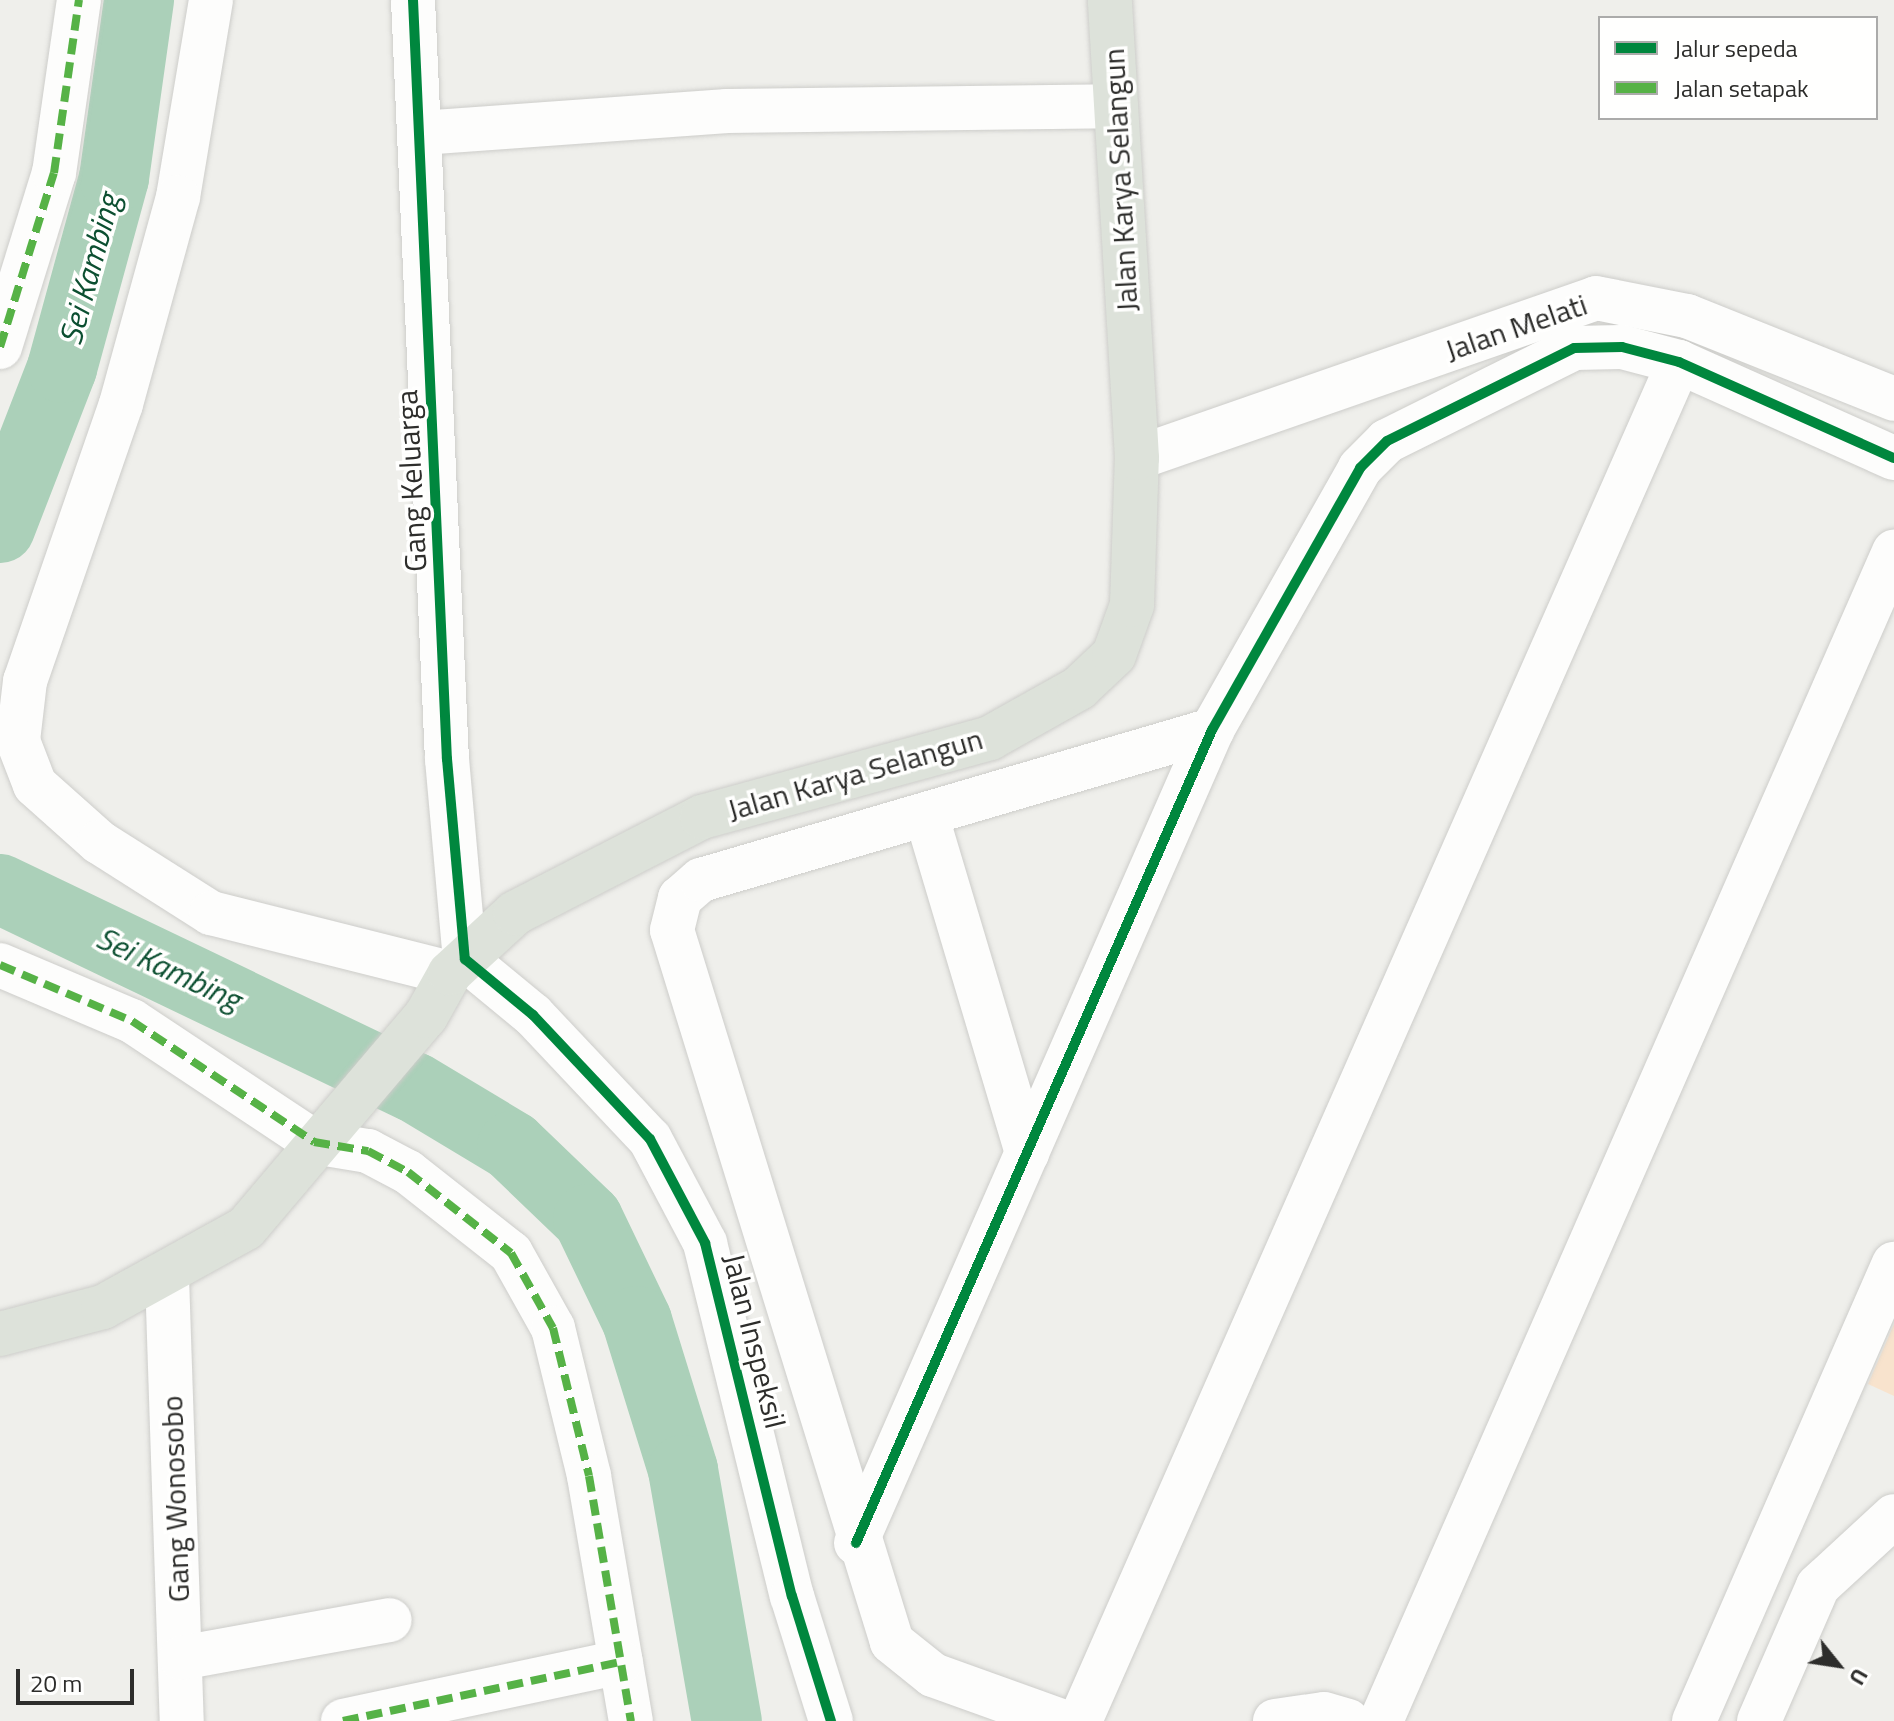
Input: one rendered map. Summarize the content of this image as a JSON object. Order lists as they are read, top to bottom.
{
  "streets": {
    "main road": ["Jalan Karya Selangun"],
    "street": [
      "Jalan Melati",
      "Gang Keluarga",
      "Jalan InspeksiI",
      "Gang Wonosobo"
    ]
  },
  "crossings": [
    ["Jalan Karya Selangun", "Jalan Melati"],
    ["Jalan Karya Selangun", "Gang Keluarga"],
    ["Jalan Karya Selangun", "Jalan InspeksiI"],
    ["Jalan Karya Selangun", "Gang Wonosobo"],
    ["Gang Keluarga", "Jalan InspeksiI"]
  ],
  "water": ["Sei Kambing"],
  "legend": ["Jalur sepeda", "Jalan setapak"],
  "scale_bar": "20 m",
  "north": "bottom right"
}
